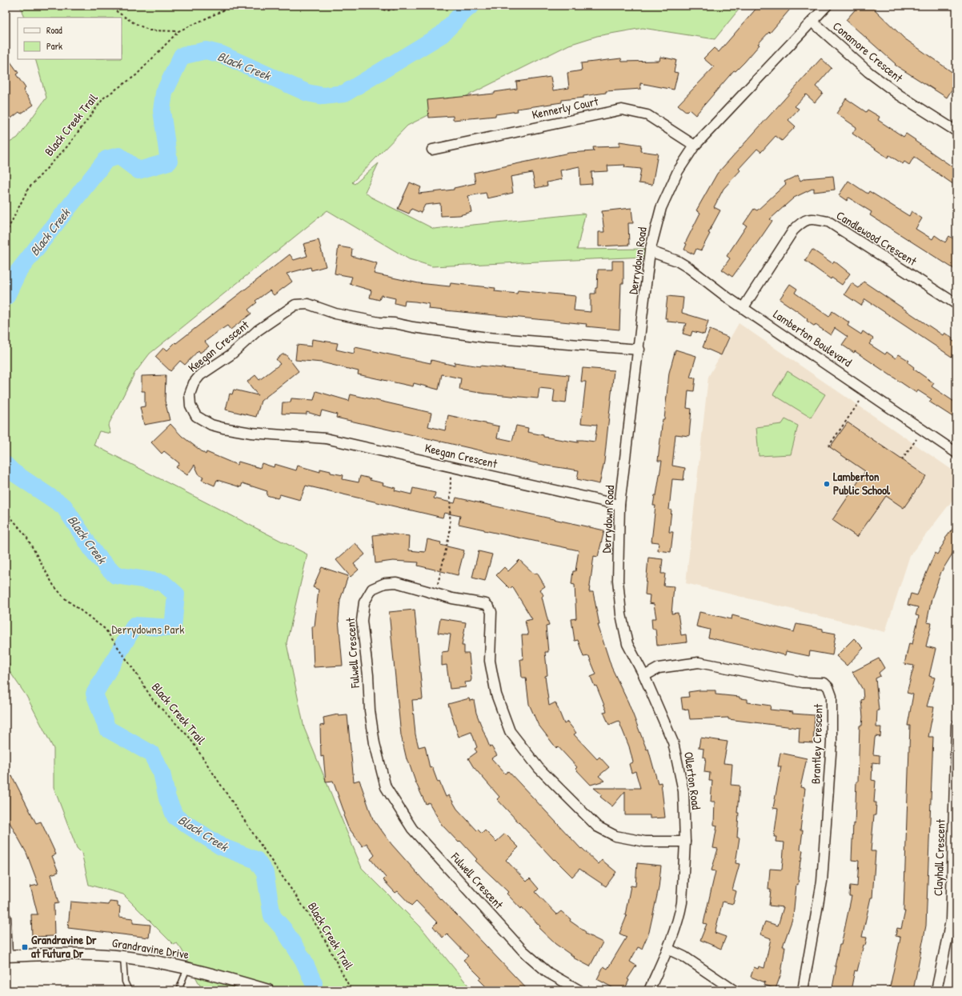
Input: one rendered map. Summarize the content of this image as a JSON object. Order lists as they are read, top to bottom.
{
  "streets": {
    "street": [
      "Conamore Crescent",
      "Kennerly Court",
      "Candlewood Crescent",
      "Derrydown Road",
      "Lamberton Boulevard",
      "Keegan Crescent",
      "Fulwell Crescent",
      "Brantley Crescent",
      "Ollerton Road",
      "Clayhall Crescent",
      "Grandravine Drive"
    ],
    "path": ["Black Creek Trail"]
  },
  "crossings": [
    ["Conamore Crescent", "Derrydown Road"],
    ["Kennerly Court", "Derrydown Road"],
    ["Candlewood Crescent", "Lamberton Boulevard"],
    ["Derrydown Road", "Lamberton Boulevard"],
    ["Derrydown Road", "Keegan Crescent"],
    ["Derrydown Road", "Ollerton Road"],
    ["Fulwell Crescent", "Ollerton Road"],
    ["Brantley Crescent", "Ollerton Road"]
  ],
  "water": ["Black Creek"],
  "parks": ["Derrydowns Park"],
  "places": {
    "other": ["Lamberton Public School"],
    "transit": ["Grandravine Dr at Futura Dr"]
  },
  "legend": ["Road", "Park"]
}
